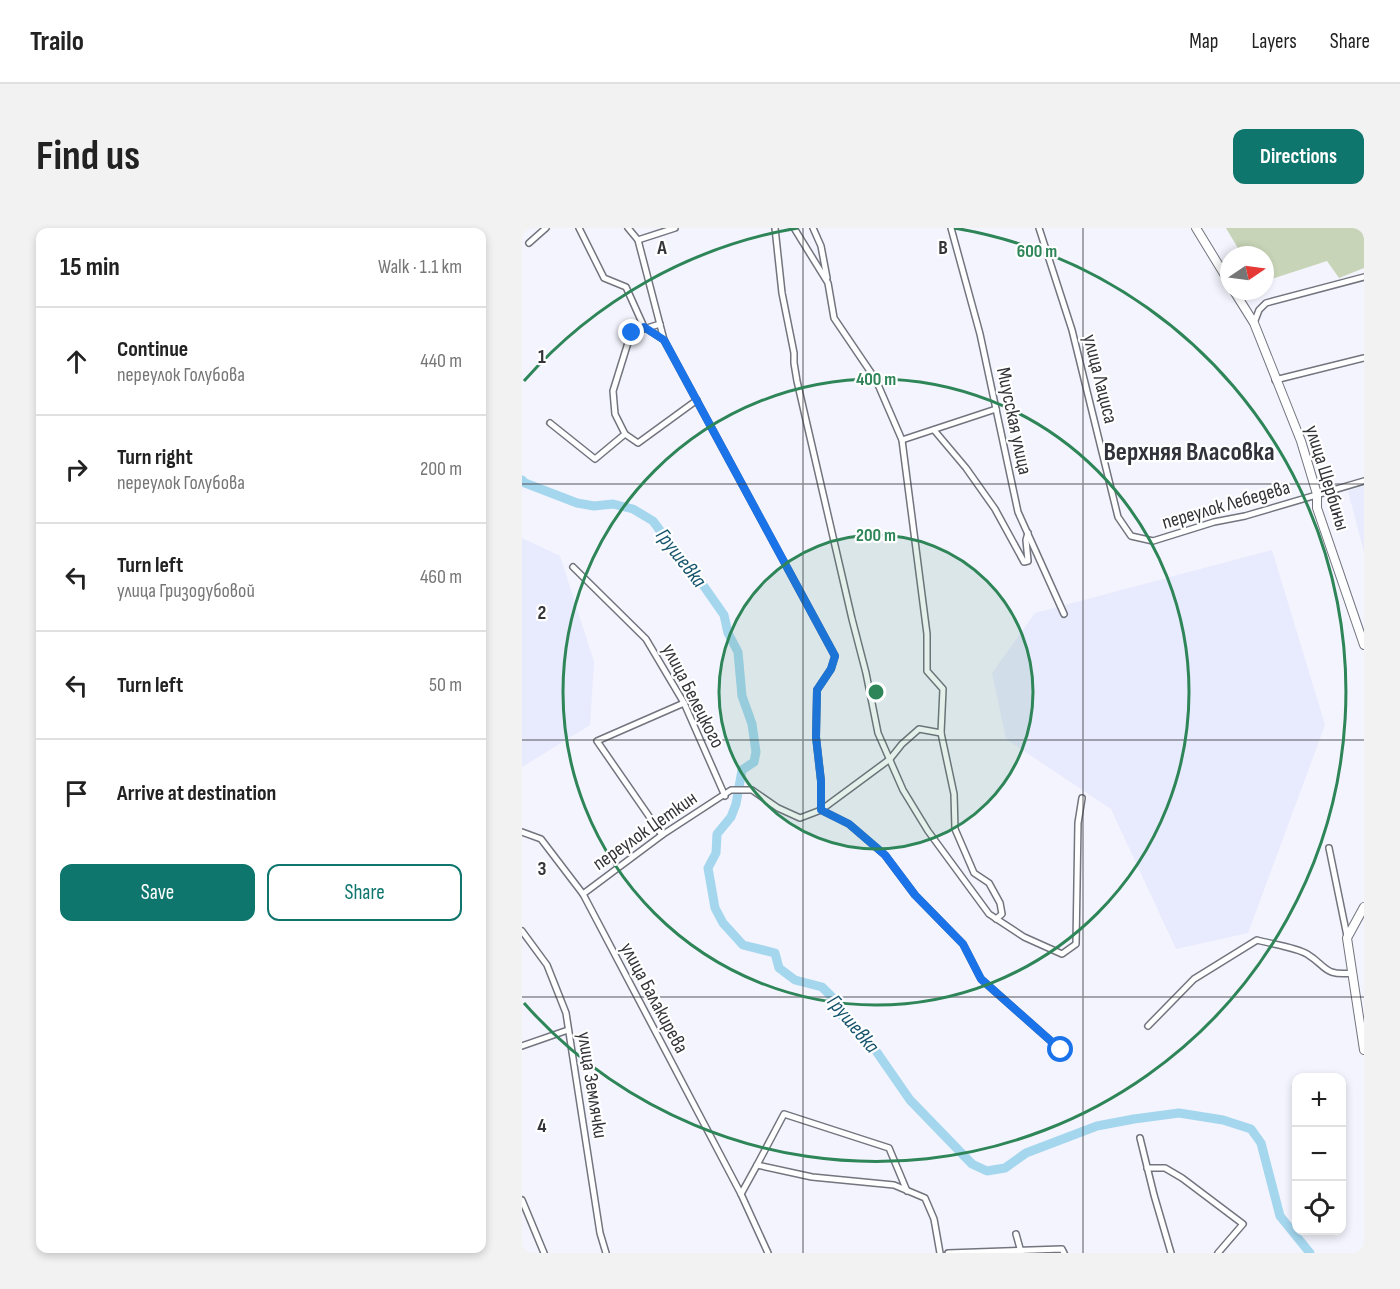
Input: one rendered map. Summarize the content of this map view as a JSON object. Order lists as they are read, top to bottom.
{
  "streets": {
    "street": [
      "улица Лациса",
      "Миусская улица",
      "улица Щербины",
      "переулок Лебедева",
      "улица Белецкого",
      "переулок Цеткин",
      "улица Балакирева",
      "улица Землячки"
    ]
  },
  "crossings": [
    ["улица Лациса", "переулок Лебедева"],
    ["улица Щербины", "переулок Лебедева"],
    ["улица Белецкого", "переулок Цеткин"],
    ["переулок Цеткин", "улица Балакирева"]
  ],
  "districts": ["Верхняя Власовка"],
  "water": ["Грушевка"],
  "north": "right",
  "page": {
    "header": "Trailo",
    "nav": ["Map", "Layers", "Share"],
    "buttons": [
      "Directions",
      ["Save", "Share"]
    ],
    "title": "Find us",
    "heading": ["15 min", "Walk · 1.1 km"],
    "list": [
      ["Continue", "переулок Голубова", "440 m"],
      ["Turn right", "переулок Голубова", "200 m"],
      ["Turn left", "улица Гризодубовой", "460 m"],
      ["Turn left", "50 m"],
      "Arrive at destination"
    ],
    "map_buttons": ["+", "−"]
  },
  "grid": {
    "columns": ["A", "B"],
    "rows": [
      "1",
      "2",
      "3",
      "4"
    ]
  },
  "rings": ["600 m", "400 m", "200 m"]
}
